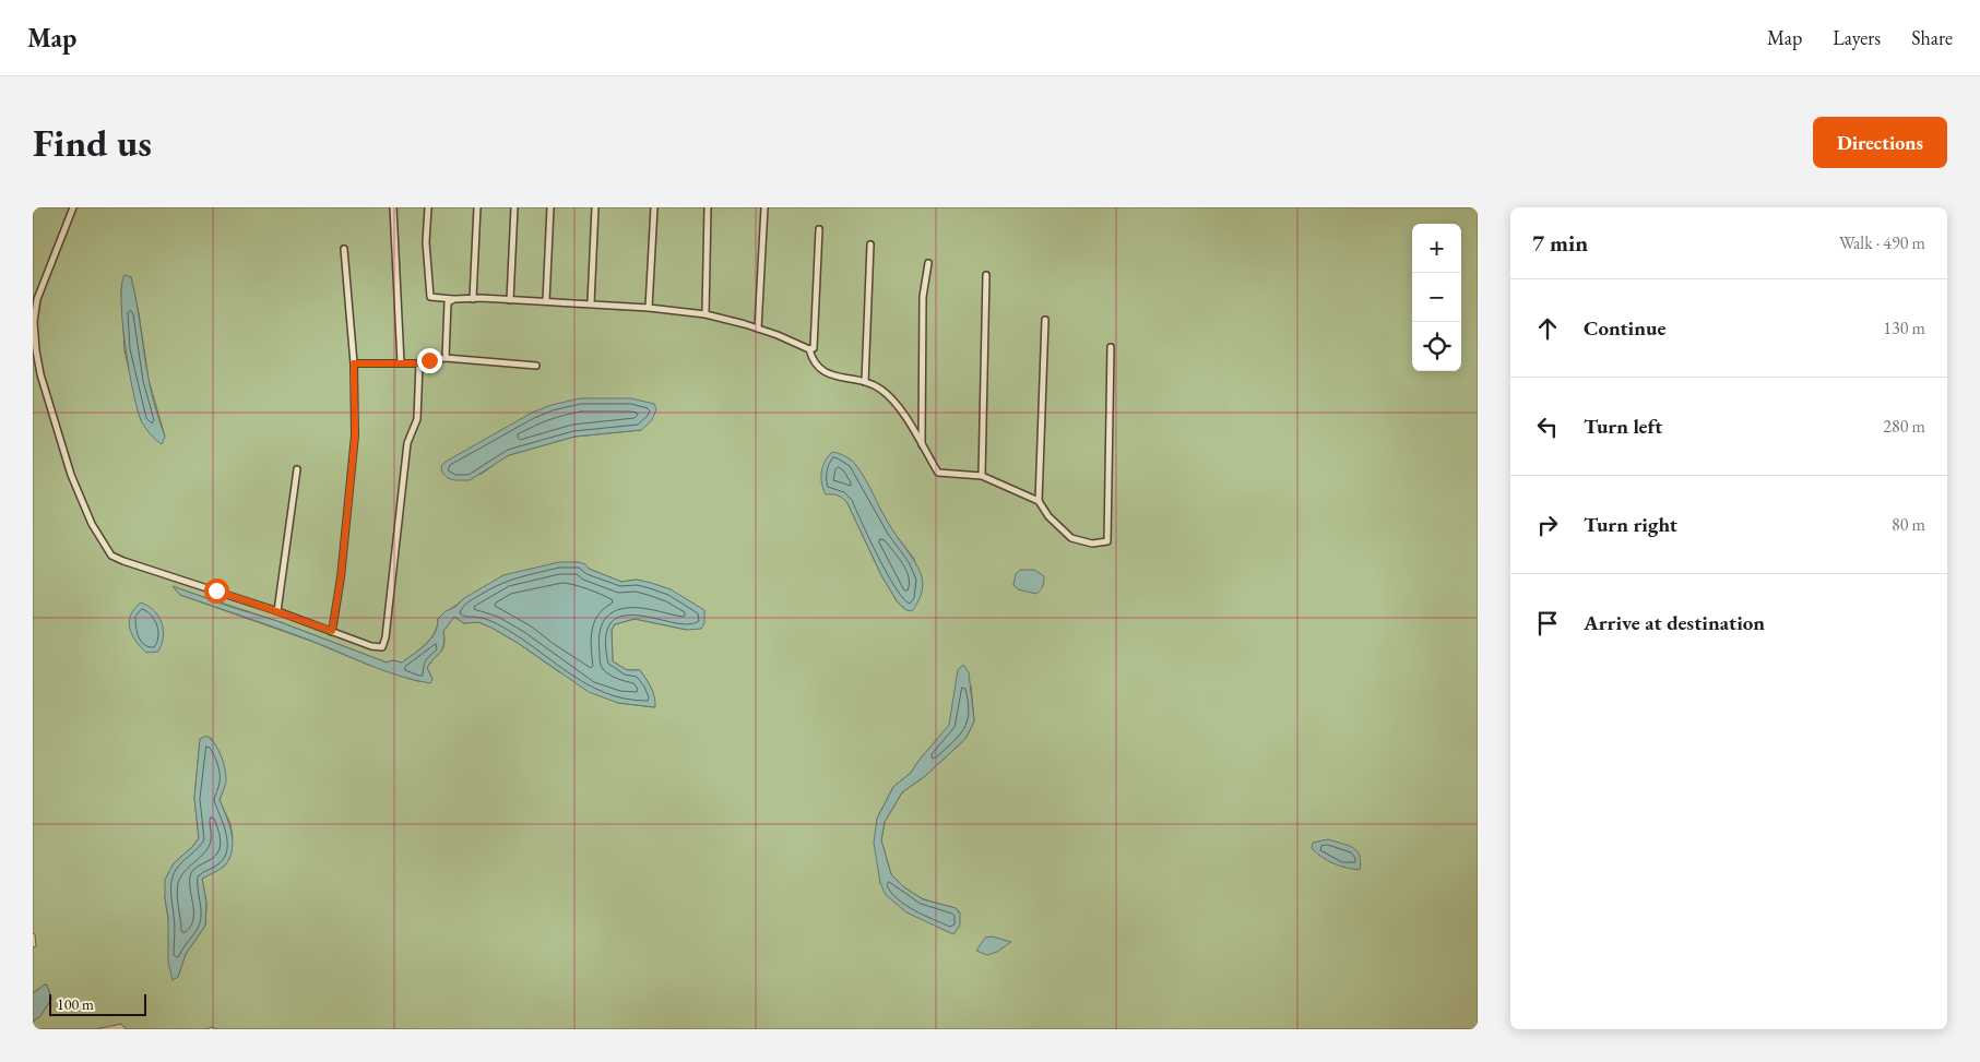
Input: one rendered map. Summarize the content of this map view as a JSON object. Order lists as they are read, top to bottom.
{
  "scale_bar": "100 m",
  "page": {
    "header": "Map",
    "nav": ["Map", "Layers", "Share"],
    "buttons": "Directions",
    "title": "Find us",
    "heading": ["7 min", "Walk · 490 m"],
    "map_buttons": ["+", "−"],
    "list": [
      ["Continue", "130 m"],
      ["Turn left", "280 m"],
      ["Turn right", "80 m"],
      "Arrive at destination"
    ],
    "scale": "100 m"
  }
}
